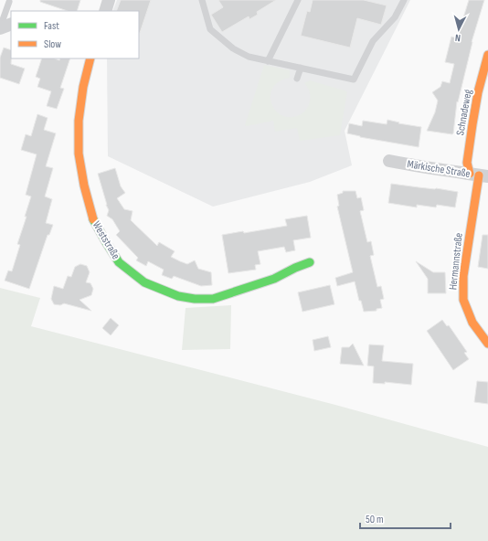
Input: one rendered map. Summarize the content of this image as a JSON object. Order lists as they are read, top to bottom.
{
  "streets": {
    "street": [
      "Schnadeweg",
      "Märkische Straße",
      "Weststraße",
      "Hermannstraße"
    ]
  },
  "crossings": [
    ["Schnadeweg", "Märkische Straße"],
    ["Schnadeweg", "Hermannstraße"],
    ["Märkische Straße", "Hermannstraße"]
  ],
  "legend": ["Fast", "Slow"],
  "scale_bar": "50 m",
  "north": "bottom"
}
